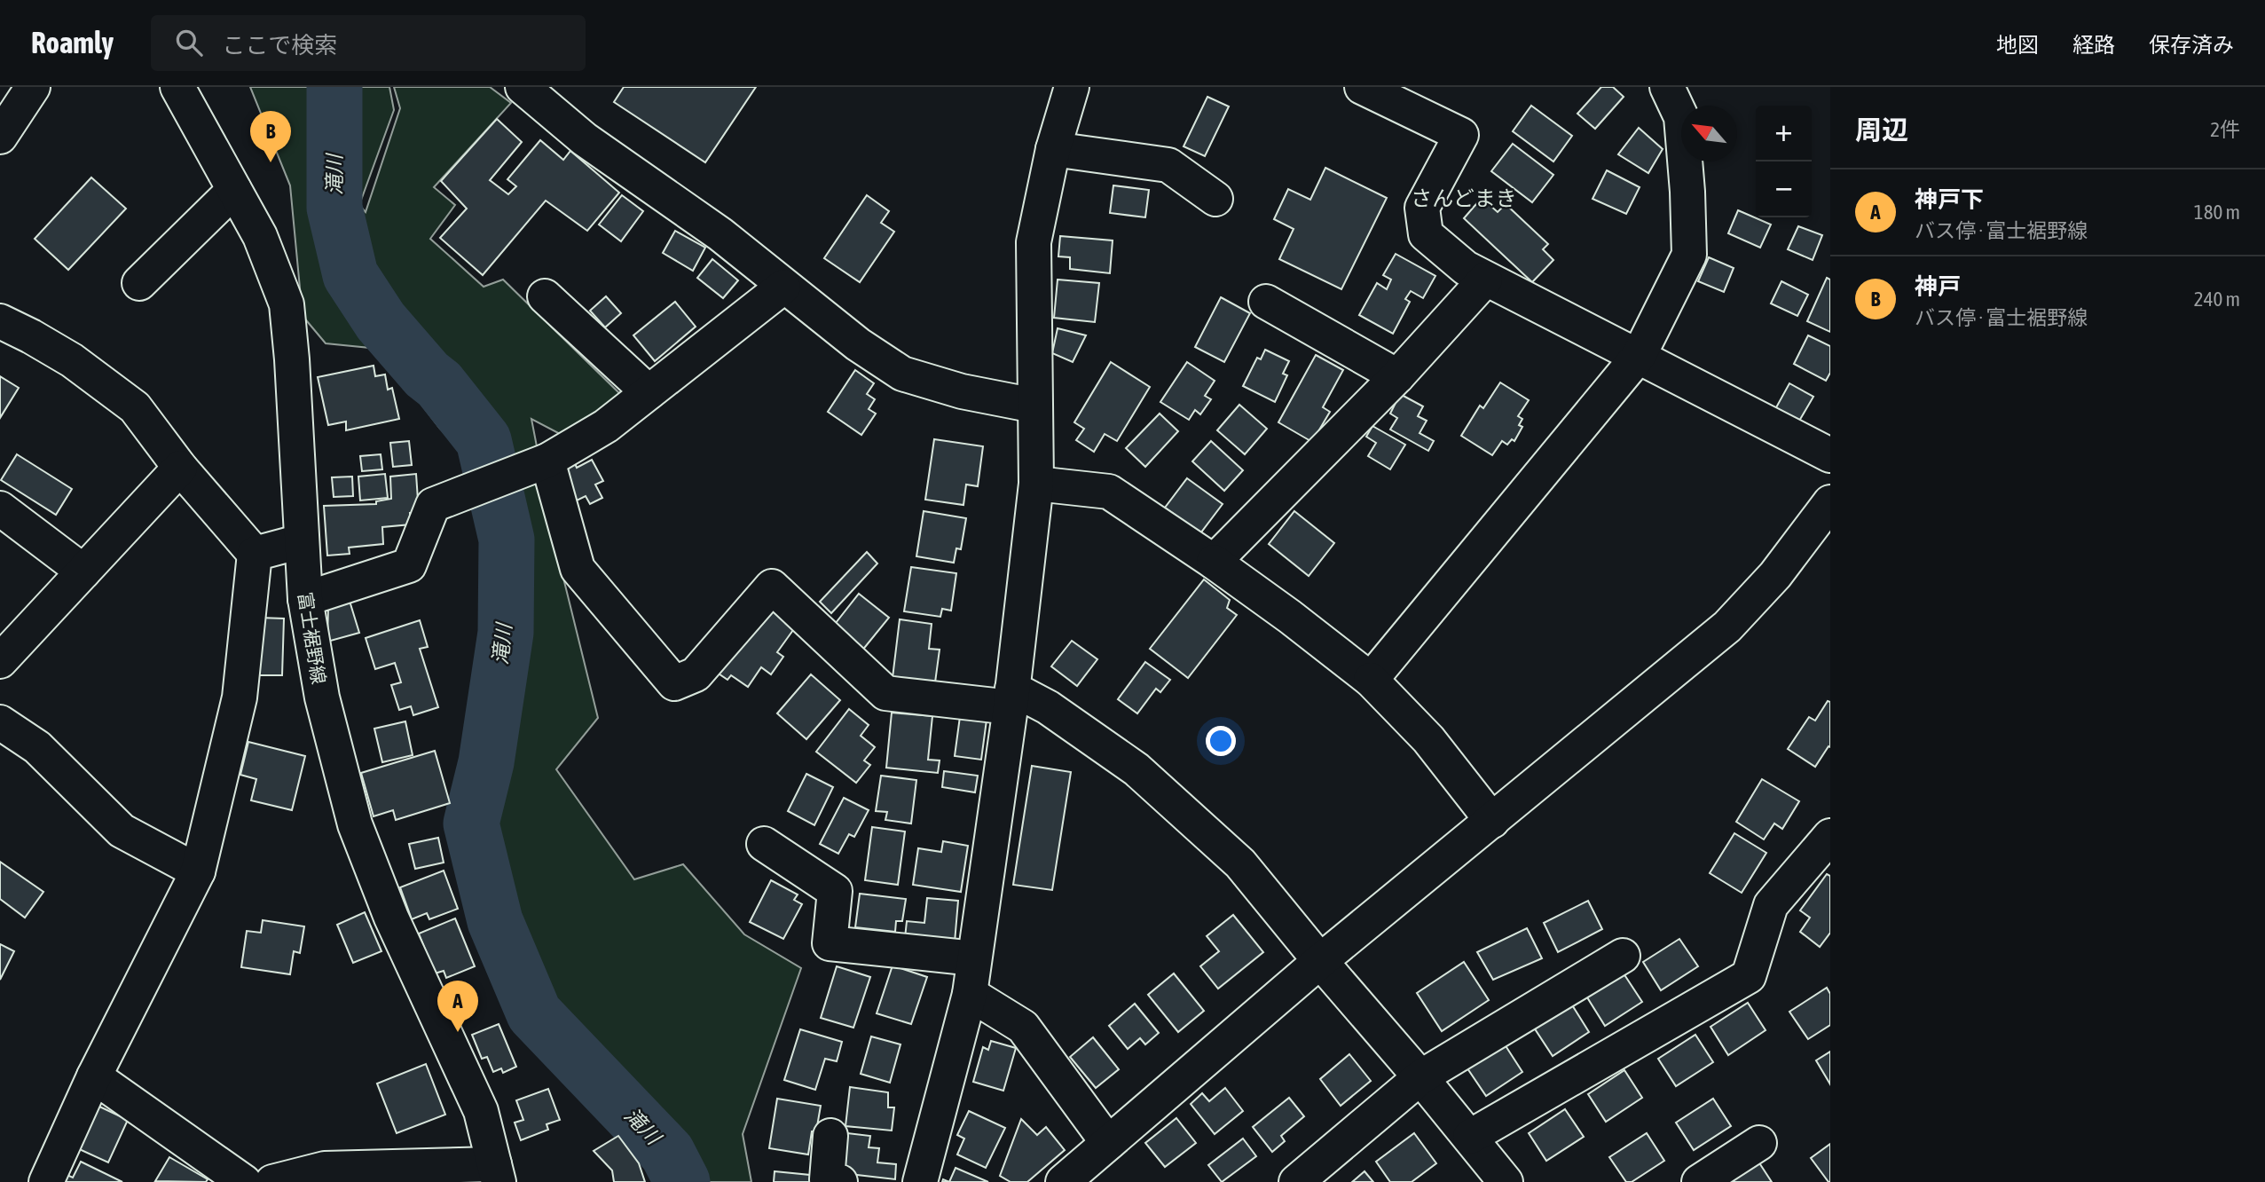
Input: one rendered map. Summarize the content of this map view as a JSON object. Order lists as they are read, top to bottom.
{
  "streets": {
    "street": ["富士裾野線"]
  },
  "districts": ["さんどまき"],
  "water": ["滝川"],
  "north": "top left",
  "page": {
    "header": "Roamly",
    "search": "ここで検索",
    "nav": ["地図", "経路", "保存済み"],
    "heading": ["周辺", "2件"],
    "map_buttons": ["+", "−"],
    "pins": ["B", "A"],
    "list": [
      {
        "mark": "A",
        "name": "神戸下",
        "note": "バス停 · 富士裾野線",
        "value": "180 m"
      },
      {
        "mark": "B",
        "name": "神戸",
        "note": "バス停 · 富士裾野線",
        "value": "240 m"
      }
    ]
  }
}
